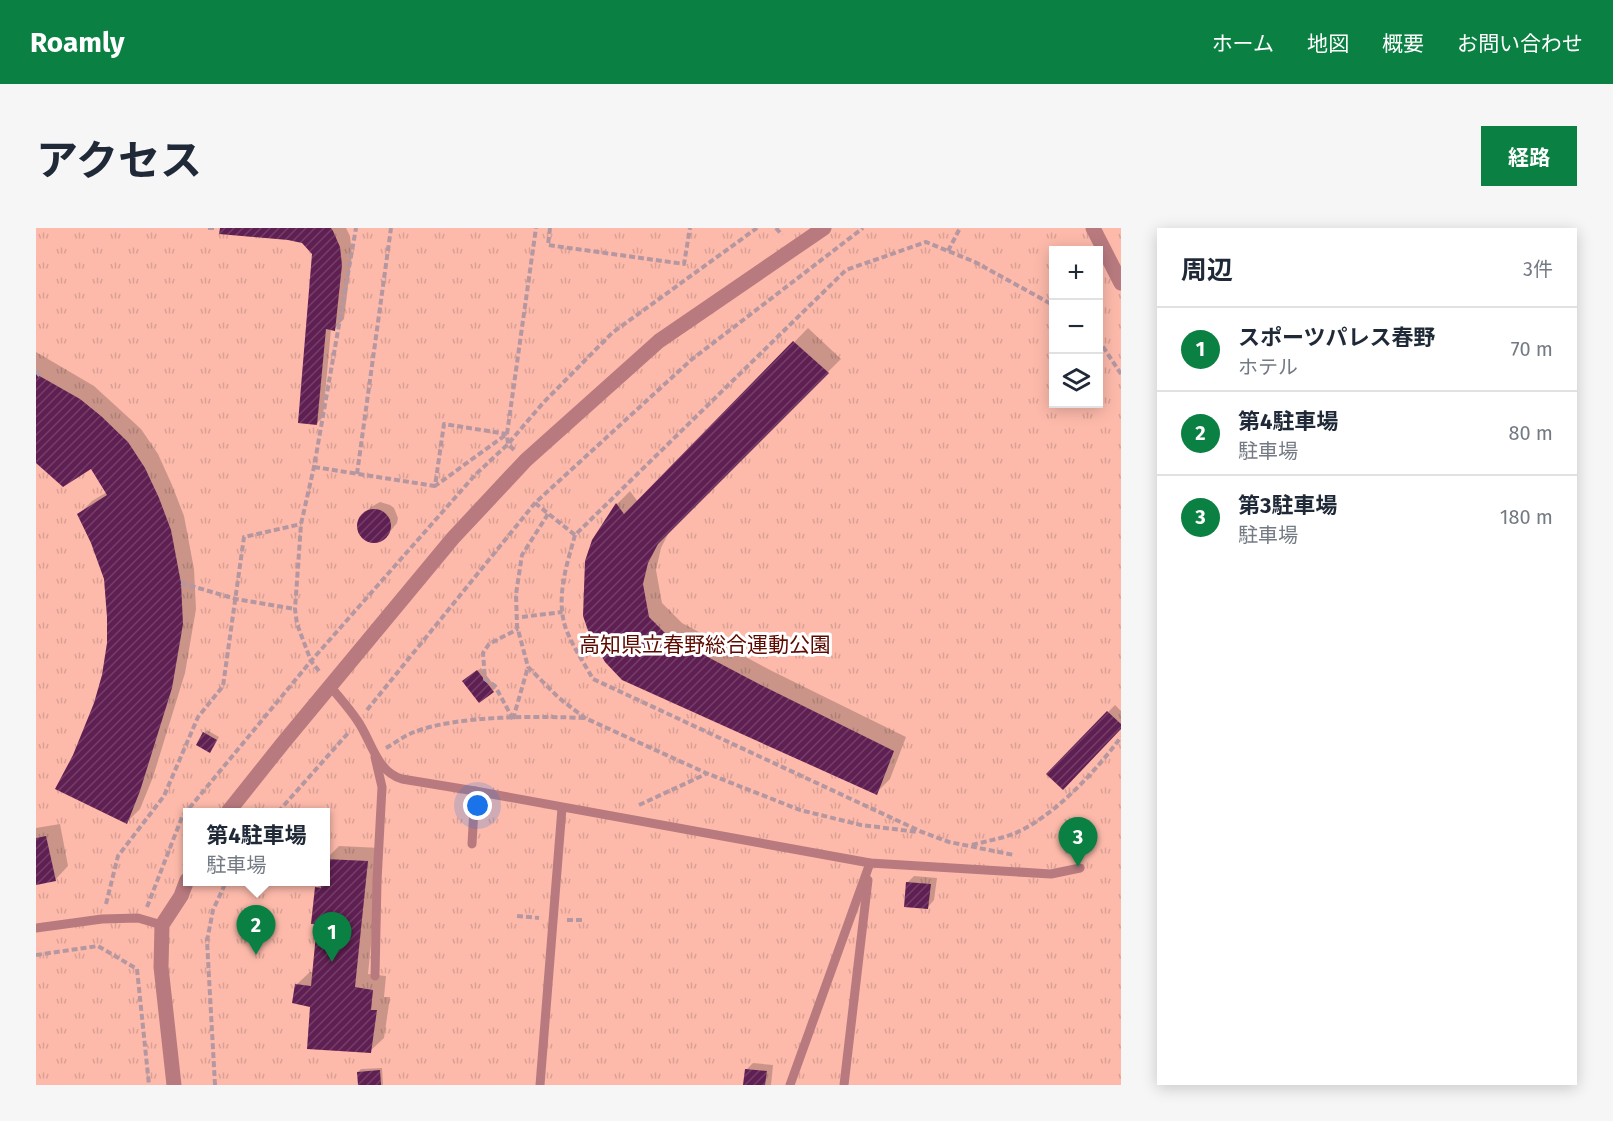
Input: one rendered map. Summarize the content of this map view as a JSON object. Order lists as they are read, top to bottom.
{
  "parks": ["高知県立春野総合運動公園"],
  "page": {
    "header": "Roamly",
    "nav": [
      "ホーム",
      "地図",
      "概要",
      "お問い合わせ"
    ],
    "title": "アクセス",
    "buttons": "経路",
    "heading": ["周辺", "3件"],
    "map_buttons": ["+", "−"],
    "list": [
      {
        "mark": "1",
        "name": "スポーツパレス春野",
        "note": "ホテル",
        "value": "70 m"
      },
      {
        "mark": "2",
        "name": "第4駐車場",
        "note": "駐車場",
        "value": "80 m"
      },
      {
        "mark": "3",
        "name": "第3駐車場",
        "note": "駐車場",
        "value": "180 m"
      }
    ],
    "popup": ["第4駐車場", "駐車場"],
    "pins": ["3", "2", "1"]
  }
}
